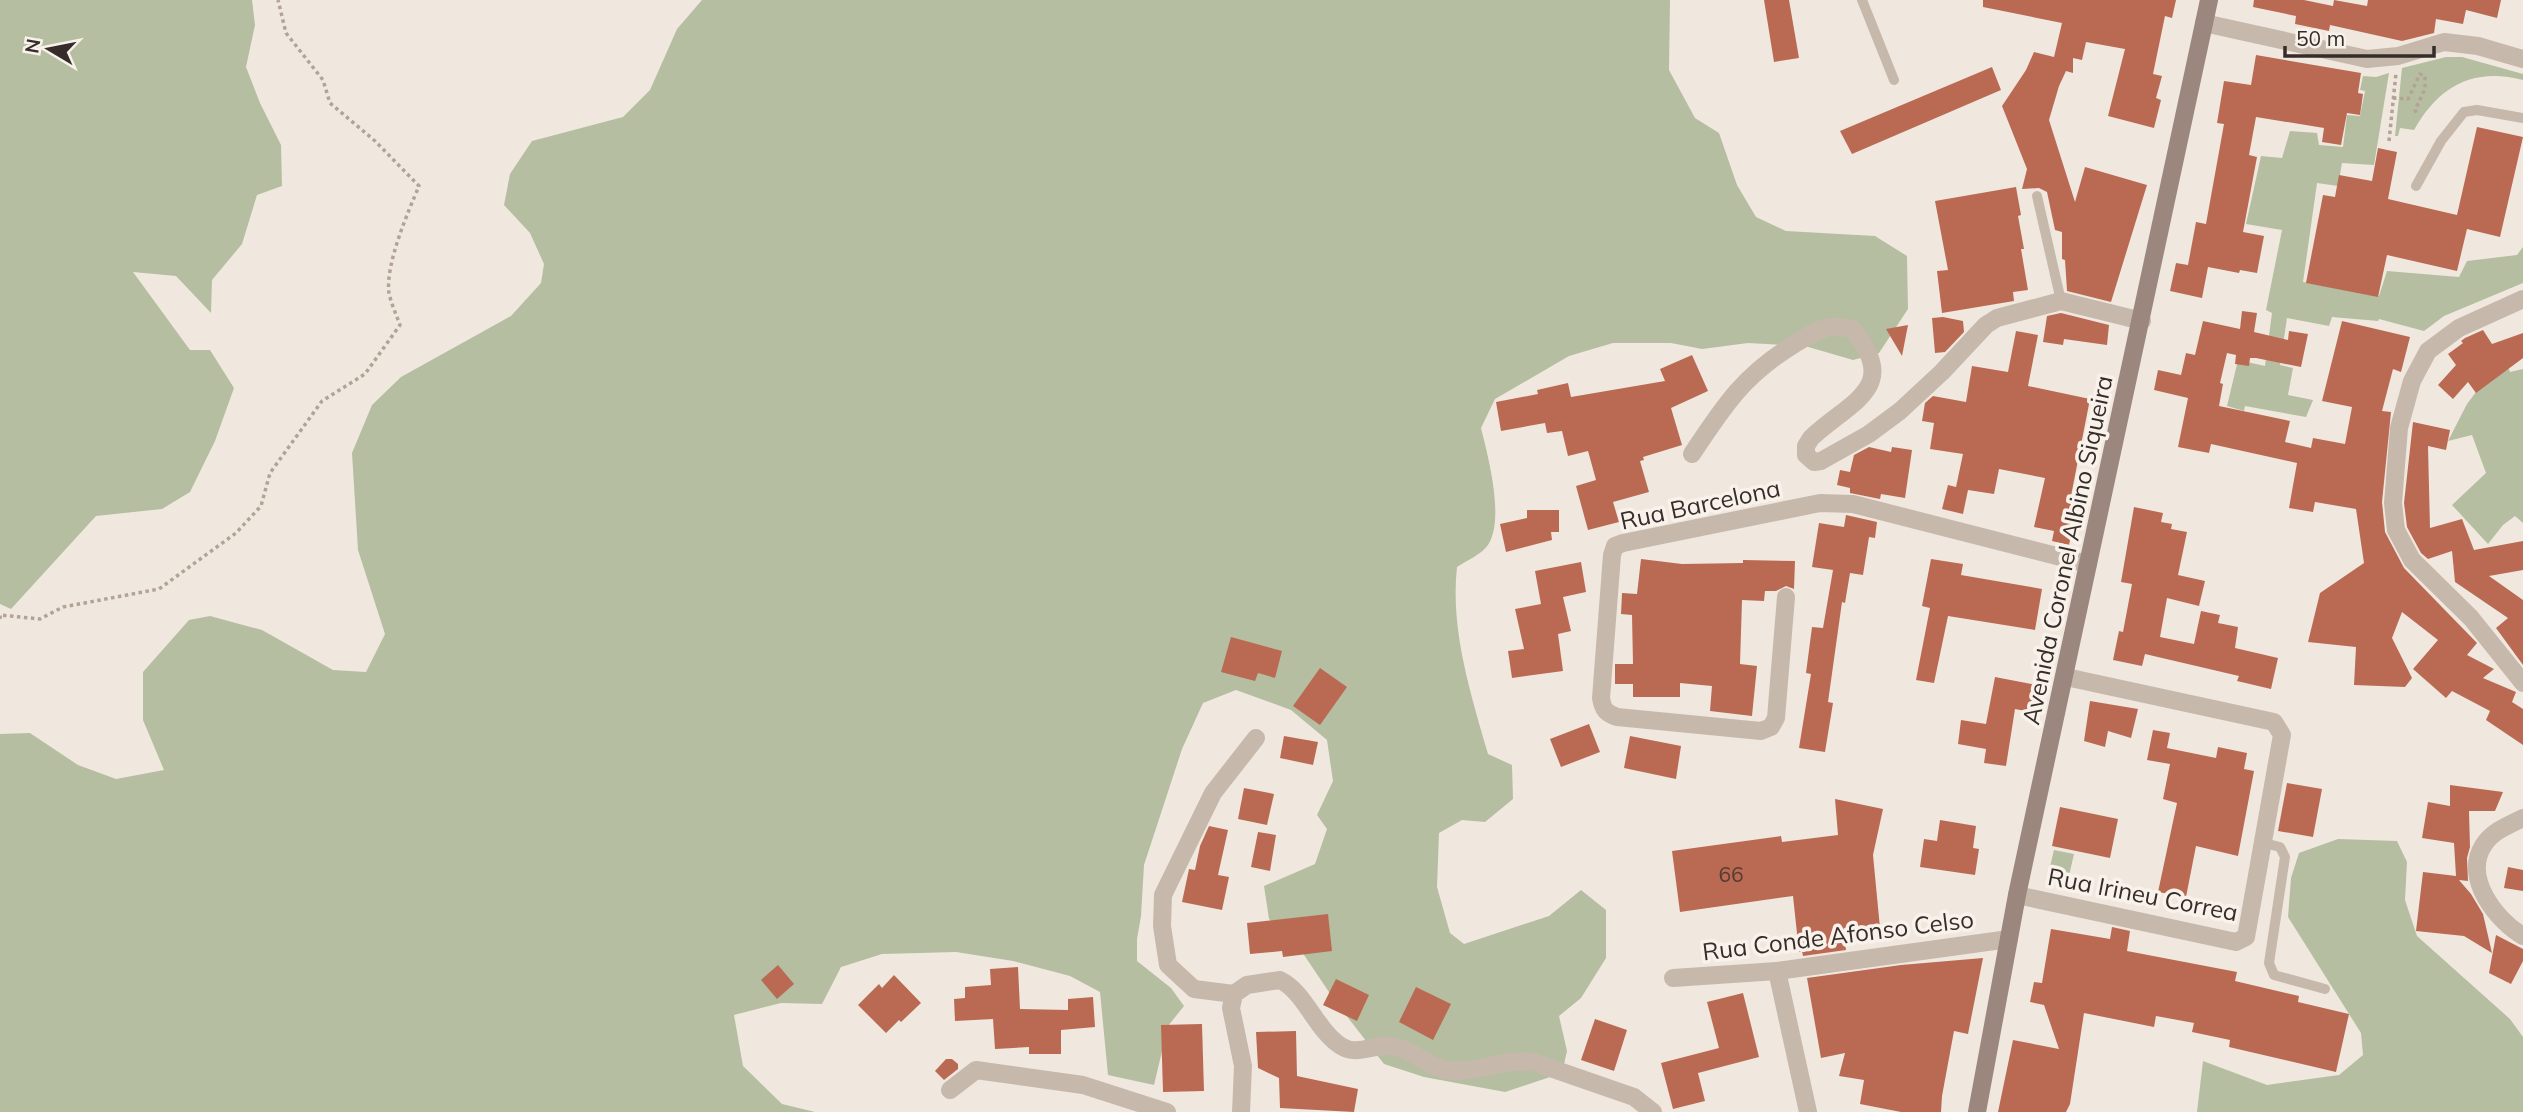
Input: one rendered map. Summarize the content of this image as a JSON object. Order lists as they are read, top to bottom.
{
  "streets": {
    "main road": ["Avenida Coronel Albino Siqueira"],
    "street": ["Rua Barcelona", "Rua Irineu Correa", "Rua Conde Afonso Celso"]
  },
  "crossings": [
    ["Rua Barcelona", "Avenida Coronel Albino Siqueira"],
    ["Avenida Coronel Albino Siqueira", "Rua Irineu Correa"],
    ["Avenida Coronel Albino Siqueira", "Rua Conde Afonso Celso"]
  ],
  "house_numbers": ["66"],
  "scale_bar": "50 m",
  "north": "left"
}
